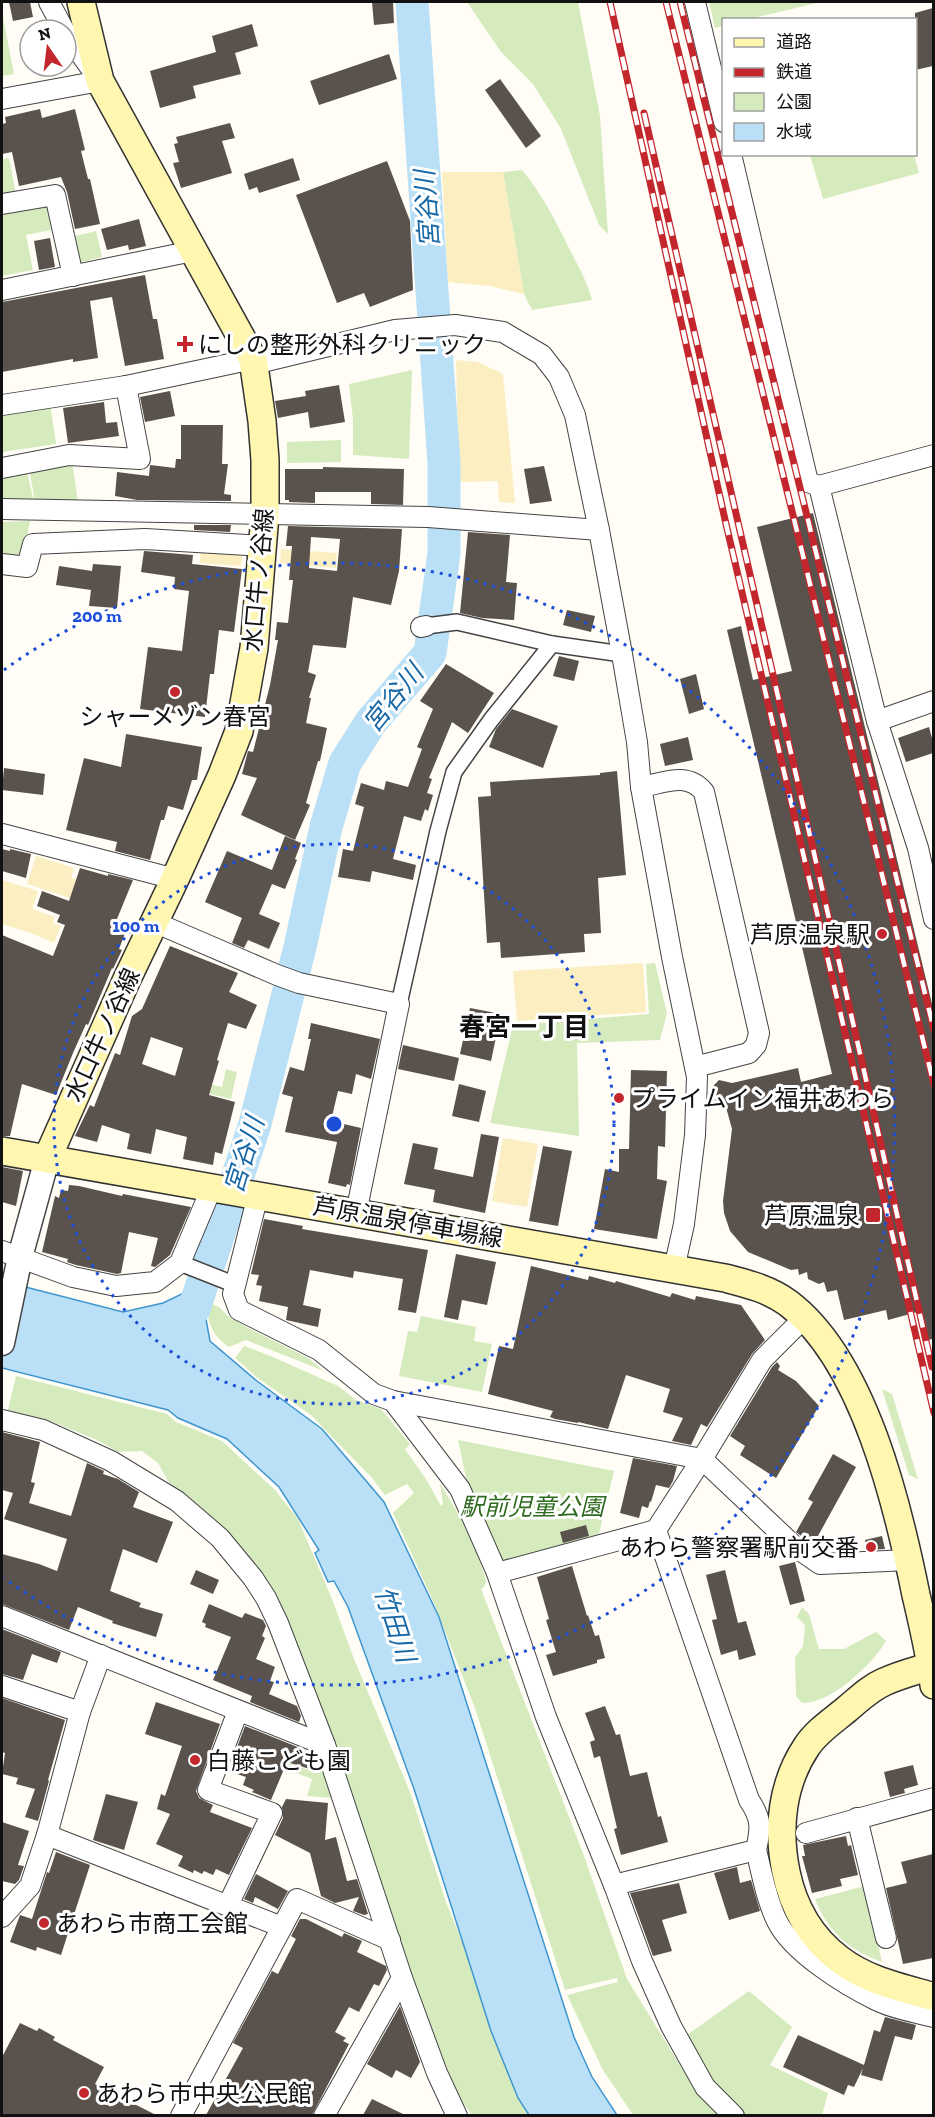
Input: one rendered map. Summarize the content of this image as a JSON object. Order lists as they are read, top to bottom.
{
  "streets": {
    "main road": ["水口牛ノ谷線", "芦原温泉停車場線"]
  },
  "crossings": [
    ["水口牛ノ谷線", "芦原温泉停車場線"]
  ],
  "districts": ["春宮一丁目"],
  "water": ["宮谷川", "竹田川"],
  "parks": ["駅前児童公園"],
  "places": {
    "health": ["にしの整形外科クリニック"],
    "other": [
      "シャーメゾン春宮",
      "芦原温泉駅",
      "プライムイン福井あわら",
      "あわら警察署駅前交番",
      "白藤こども園",
      "あわら市商工会館",
      "あわら市中央公民館"
    ],
    "transit": ["芦原温泉"]
  },
  "legend": [
    "道路",
    "鉄道",
    "公園",
    "水域"
  ],
  "north": "top",
  "rings": ["200 m", "100 m"]
}
